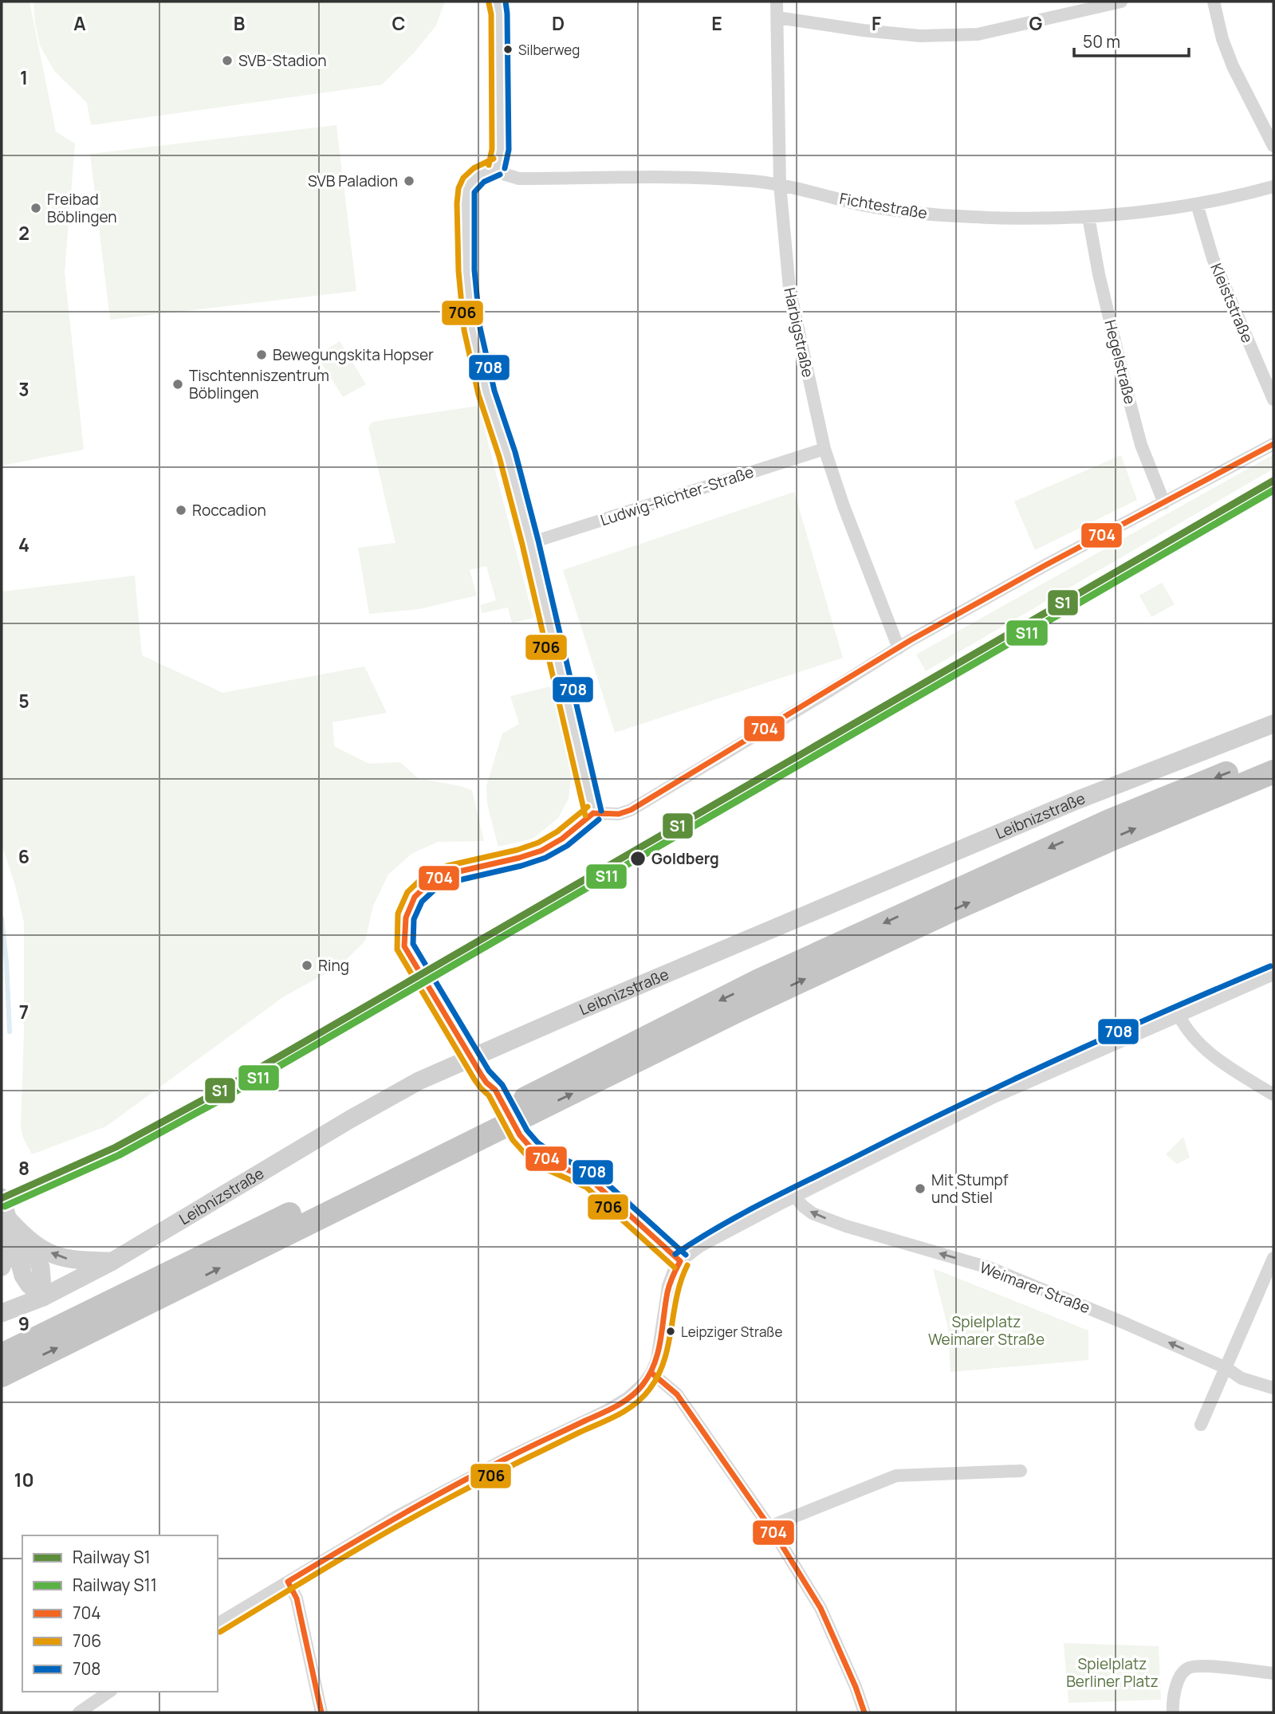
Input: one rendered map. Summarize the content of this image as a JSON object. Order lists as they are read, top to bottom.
{
  "streets": {
    "street": [
      "Fichtestraße",
      "Kleiststraße",
      "Harbigstraße",
      "Hegelstraße",
      "Ludwig-Richter-Straße",
      "Leibnizstraße",
      "Weimarer Straße"
    ]
  },
  "crossings": [
    ["Fichtestraße", "Kleiststraße"],
    ["Fichtestraße", "Harbigstraße"],
    ["Fichtestraße", "Hegelstraße"],
    ["Harbigstraße", "Ludwig-Richter-Straße"]
  ],
  "one_way": ["Weimarer Straße"],
  "parks": ["Spielplatz Weimarer Straße", "Spielplatz Berliner Platz"],
  "places": [
    "Silberweg",
    "SVB-Stadion",
    "SVB Paladion",
    "Freibad Böblingen",
    "Bewegungskita Hopser",
    "Tischtenniszentrum Böblingen",
    "Roccadion",
    "Goldberg",
    "Ring",
    "Mit Stumpf und Stiel",
    "Leipziger Straße"
  ],
  "lines": [
    "transit line 708",
    "transit line 706",
    "transit line 704",
    "rail line S1",
    "rail line S11"
  ],
  "legend": [
    "Railway S1",
    "Railway S11",
    "704",
    "706",
    "708"
  ],
  "scale_bar": "50 m",
  "grid": {
    "columns": [
      "A",
      "B",
      "C",
      "D",
      "E",
      "F",
      "G"
    ],
    "rows": [
      "1",
      "2",
      "3",
      "4",
      "5",
      "6",
      "7",
      "8",
      "9",
      "10"
    ]
  }
}
